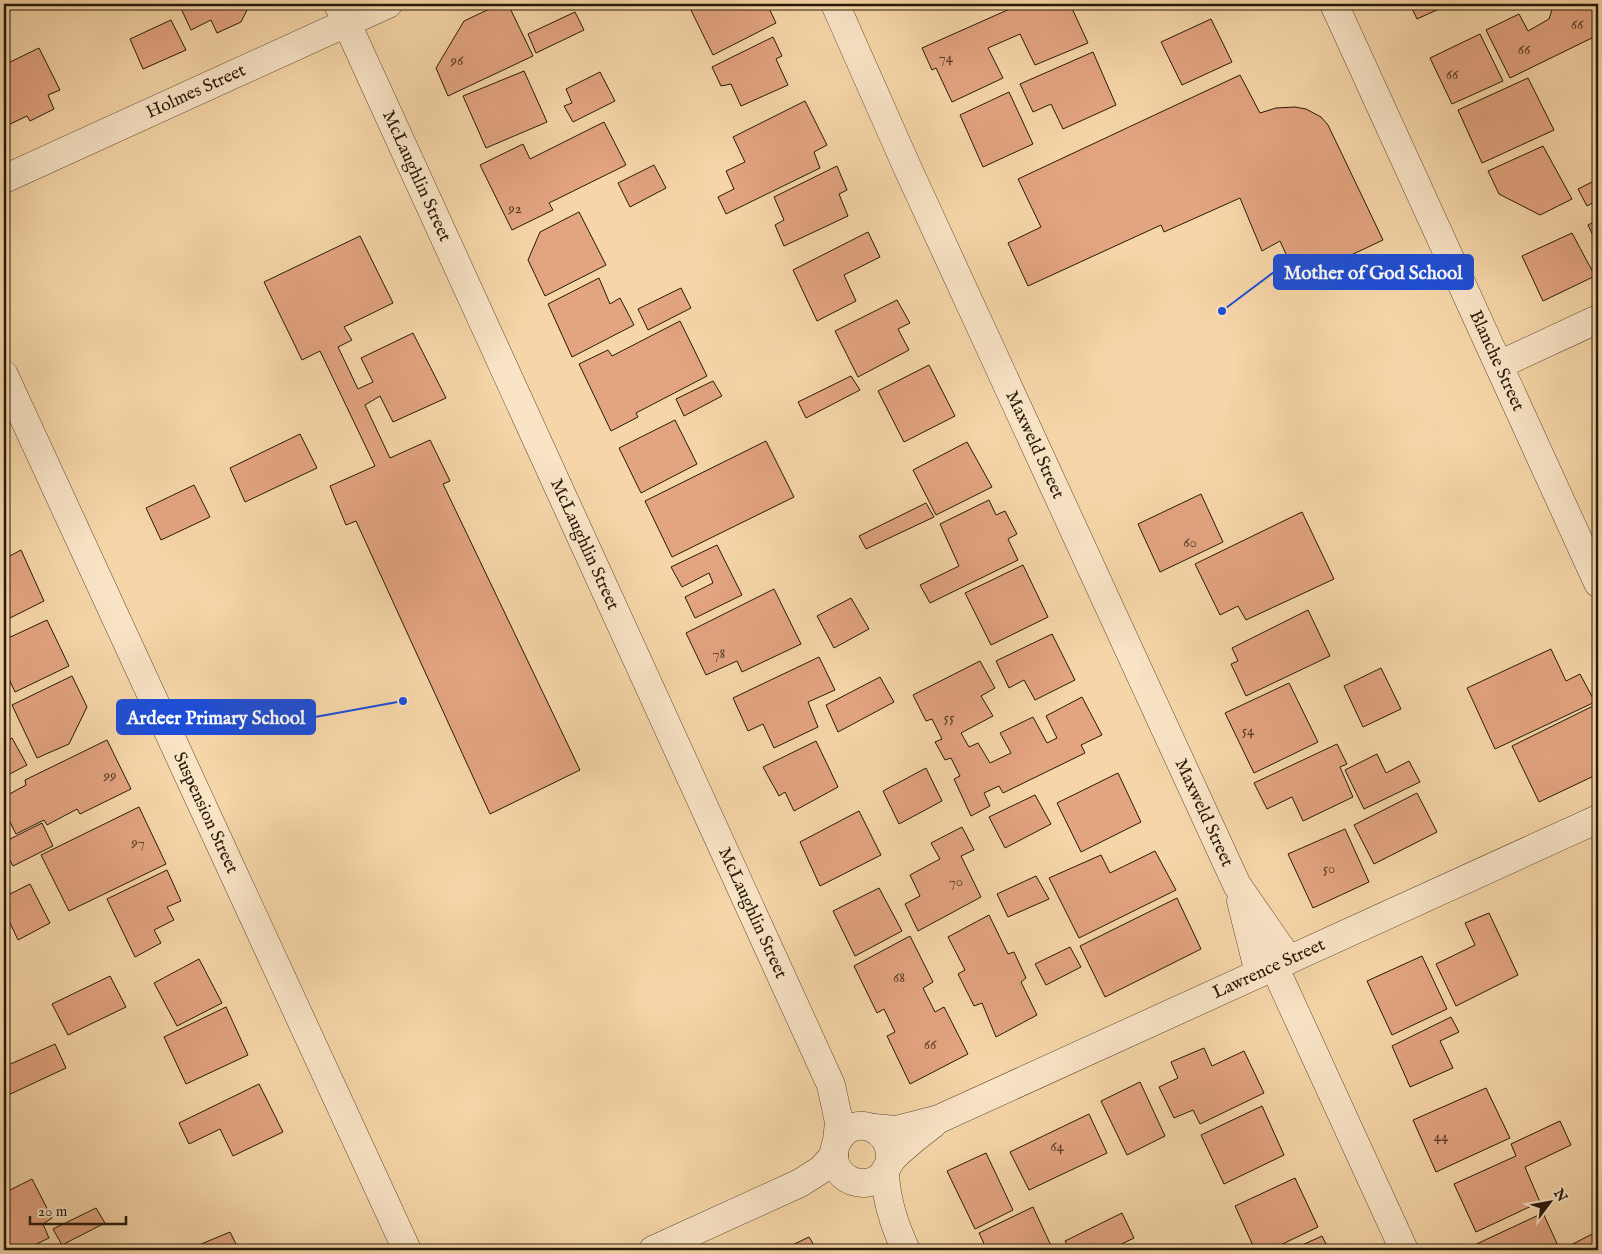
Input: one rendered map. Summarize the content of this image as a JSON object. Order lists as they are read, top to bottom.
{
  "streets": {
    "street": [
      "Holmes Street",
      "McLaughlin Street",
      "Blanche Street",
      "Maxweld Street",
      "Suspension Street",
      "Lawrence Street"
    ]
  },
  "crossings": [
    ["Holmes Street", "McLaughlin Street"],
    ["McLaughlin Street", "Lawrence Street"],
    ["Maxweld Street", "Lawrence Street"]
  ],
  "places": ["Mother of God School", "Ardeer Primary School"],
  "house_numbers": [
    "66",
    "66",
    "74",
    "96",
    "66",
    "92",
    "60",
    "78",
    "55",
    "54",
    "99",
    "97",
    "50",
    "70",
    "68",
    "66",
    "44",
    "64"
  ],
  "scale_bar": "20 m",
  "north": "top right"
}
